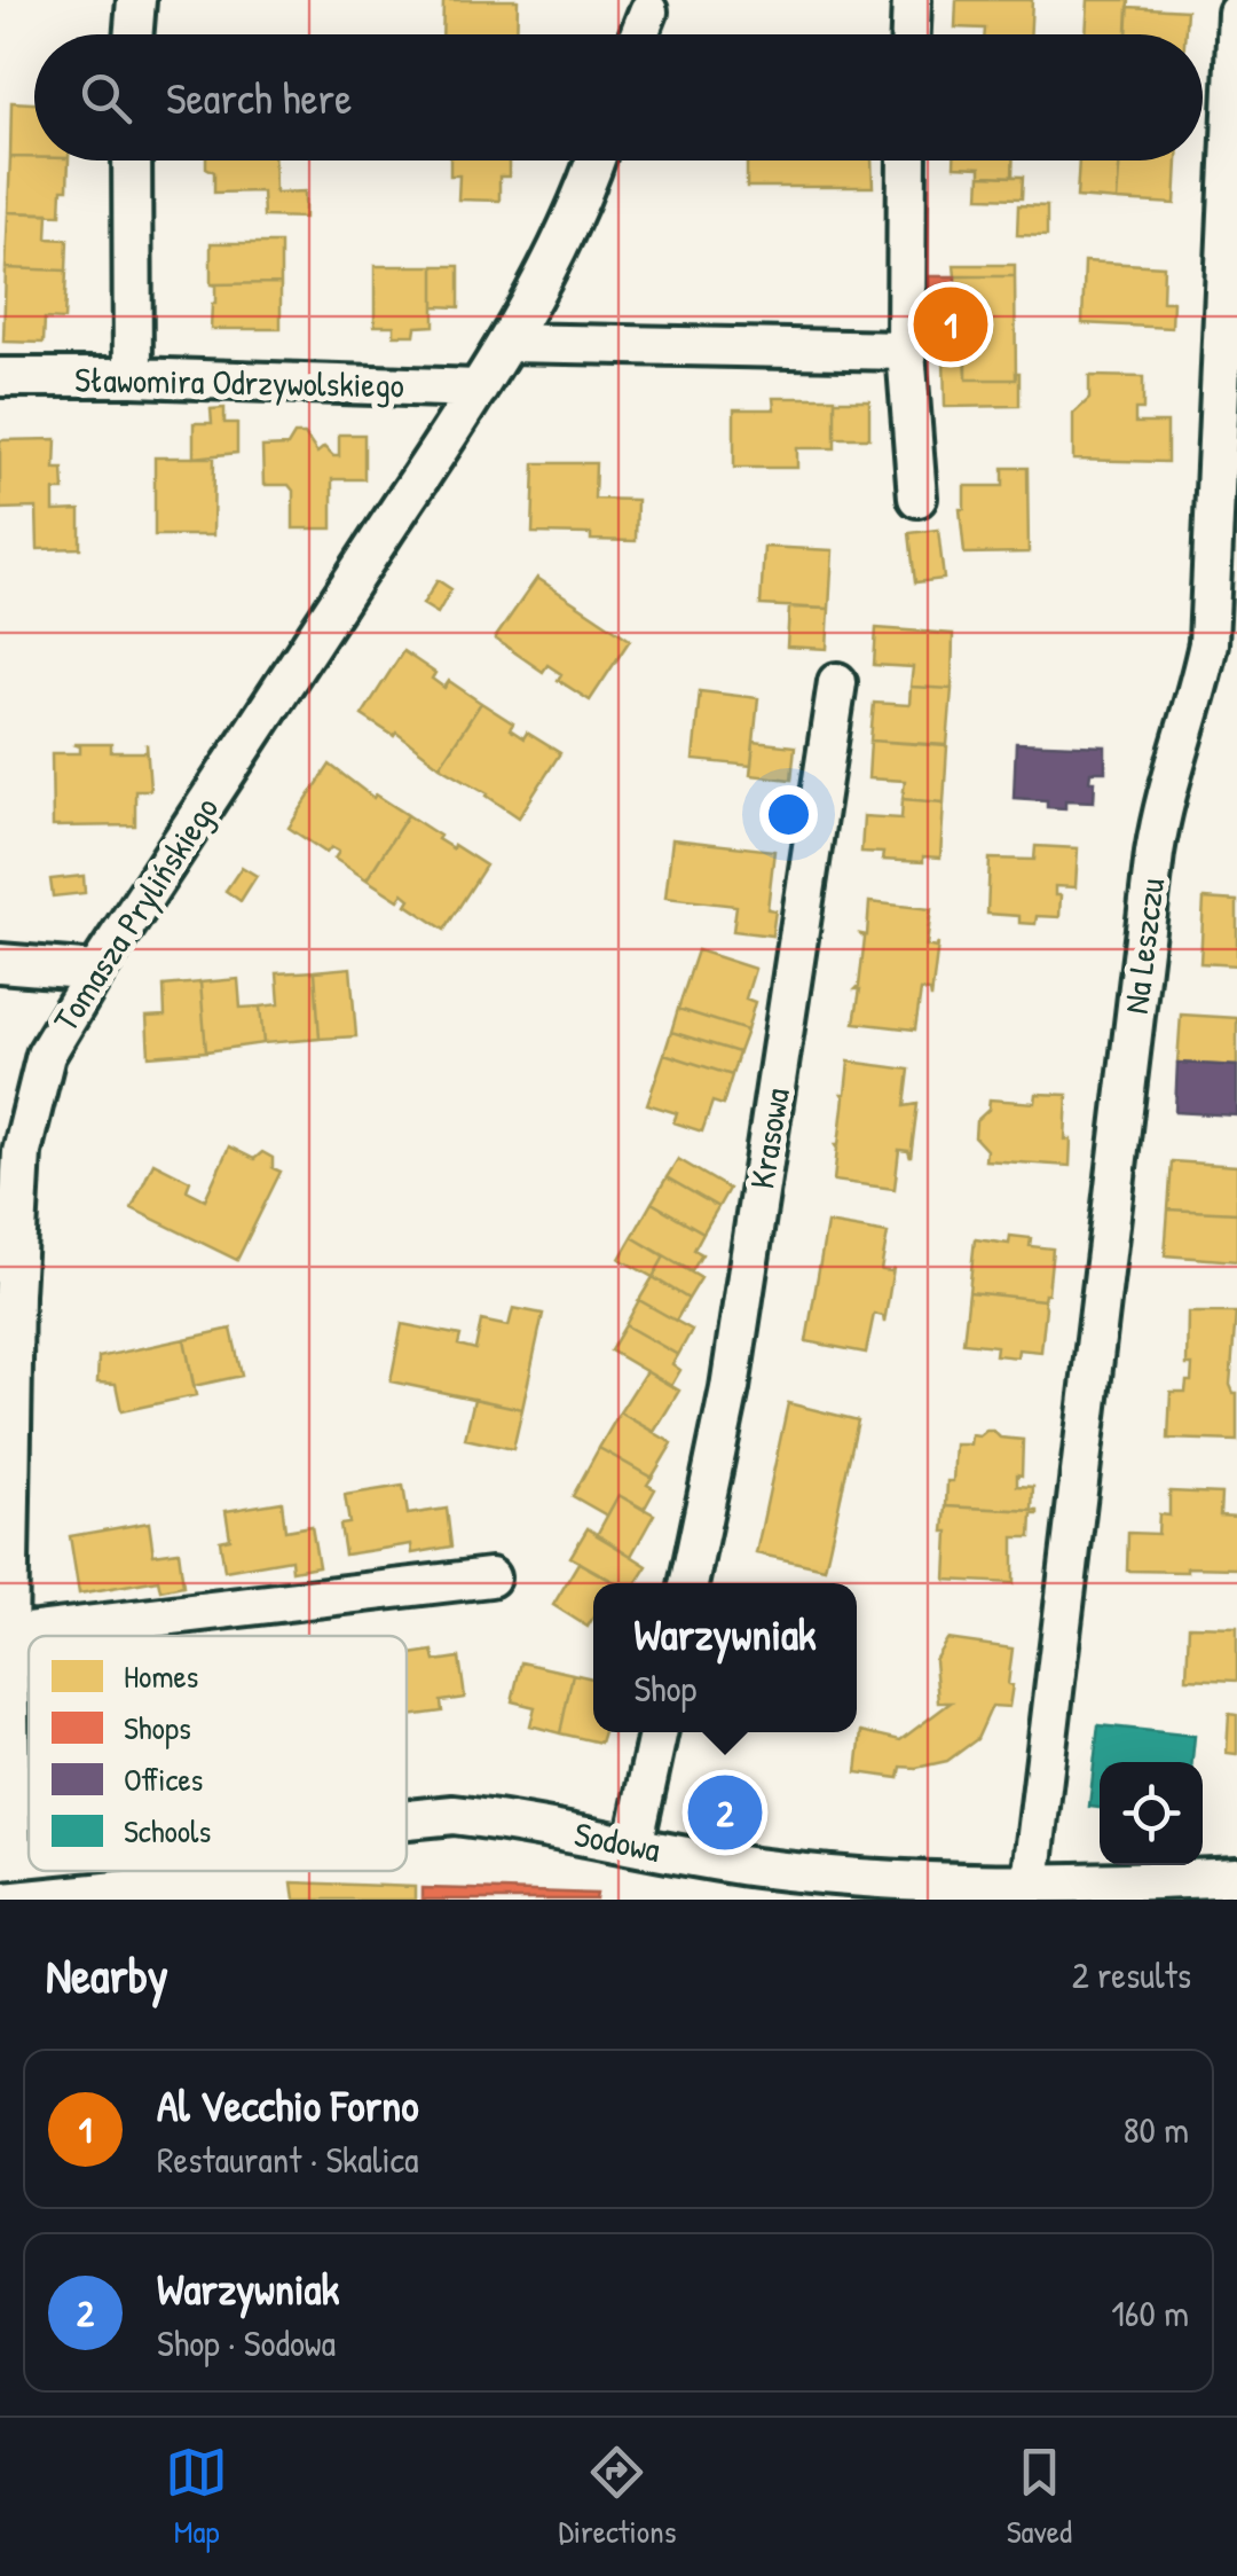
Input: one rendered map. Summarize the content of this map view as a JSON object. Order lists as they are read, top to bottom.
{
  "streets": {
    "street": [
      "Sławomira Odrzywolskiego",
      "Tomasza Prylińskiego",
      "Na Leszczu",
      "Krasowa",
      "Sodowa"
    ]
  },
  "crossings": [
    ["Sławomira Odrzywolskiego", "Tomasza Prylińskiego"],
    ["Na Leszczu", "Sodowa"]
  ],
  "legend": [
    "Homes",
    "Shops",
    "Offices",
    "Schools"
  ],
  "page": {
    "search": "Search here",
    "pins": ["1", "2"],
    "popup": ["Warzywniak", "Shop"],
    "heading": ["Nearby", "2 results"],
    "list": [
      {
        "mark": "1",
        "name": "Al Vecchio Forno",
        "note": "Restaurant · Skalica",
        "value": "80 m"
      },
      {
        "mark": "2",
        "name": "Warzywniak",
        "note": "Shop · Sodowa",
        "value": "160 m"
      }
    ],
    "nav": ["Map", "Directions", "Saved"]
  }
}
